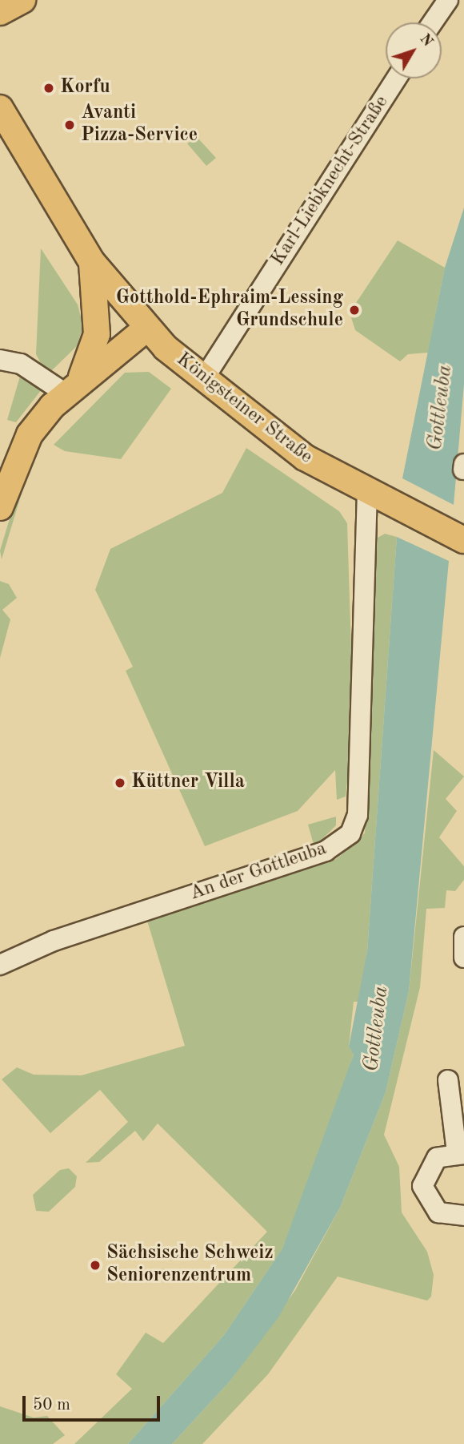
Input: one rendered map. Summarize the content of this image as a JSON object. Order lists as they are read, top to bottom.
{
  "streets": {
    "main road": ["Königsteiner Straße"],
    "street": ["Karl-Liebknecht-Straße", "An der Gottleuba"]
  },
  "crossings": [
    ["Karl-Liebknecht-Straße", "Königsteiner Straße"],
    ["Königsteiner Straße", "An der Gottleuba"]
  ],
  "water": ["Gottleuba"],
  "places": [
    "Korfu",
    "Avanti Pizza-Service",
    "Gotthold-Ephraim-Lessing Grundschule",
    "Küttner Villa",
    "Sächsische Schweiz Seniorenzentrum"
  ],
  "scale_bar": "50 m",
  "north": "top right"
}
